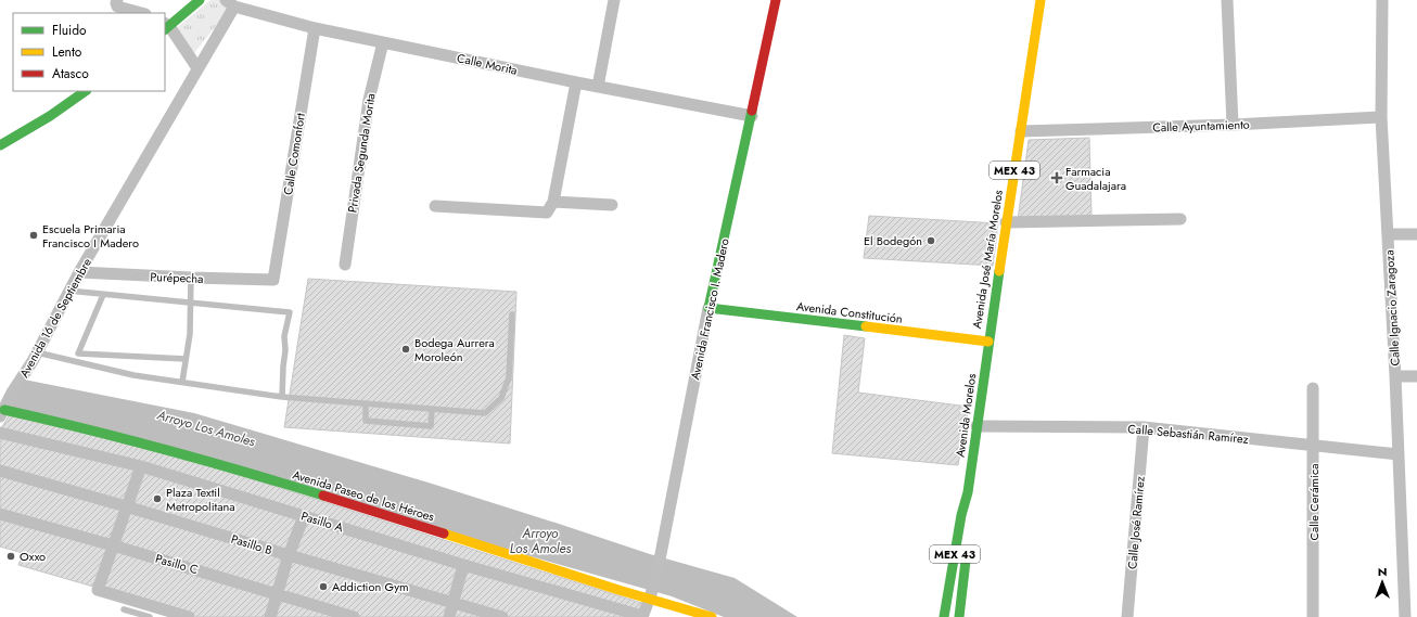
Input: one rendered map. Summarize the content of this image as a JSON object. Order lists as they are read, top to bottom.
{
  "streets": {
    "main road": [
      "MEX 43",
      "Avenida José María Morelos",
      "Avenida Francisco I. Madero",
      "Avenida Constitución",
      "Avenida Morelos",
      "Avenida Paseo de los Héroes"
    ],
    "street": [
      "Calle Morita",
      "Calle Ayuntamiento",
      "Privada Segunda Morita",
      "Calle Comonfort",
      "Purépecha",
      "Calle Ignacio Zaragoza",
      "Avenida 16 de Septiembre",
      "Calle Sebastián Ramírez",
      "Calle Cerámica",
      "Pasillo A",
      "Calle José Ramírez",
      "Pasillo B",
      "Pasillo C"
    ]
  },
  "crossings": [
    ["Calle Morita", "Privada Segunda Morita"],
    ["Calle Morita", "Calle Comonfort"],
    ["Calle Morita", "Avenida Francisco I. Madero"],
    ["Calle Morita", "Avenida 16 de Septiembre"],
    ["Calle Ayuntamiento", "Avenida José María Morelos"],
    ["Calle Ayuntamiento", "Calle Ignacio Zaragoza"],
    ["Calle Comonfort", "Purépecha"],
    ["MEX 43", "Avenida Morelos"],
    ["Avenida José María Morelos", "Avenida Constitución"],
    ["Avenida José María Morelos", "Avenida Morelos"],
    ["Purépecha", "Avenida 16 de Septiembre"],
    ["Calle Ignacio Zaragoza", "Calle Sebastián Ramírez"],
    ["Avenida Francisco I. Madero", "Avenida Constitución"],
    ["Avenida Francisco I. Madero", "Avenida Paseo de los Héroes"],
    ["Avenida Francisco I. Madero", "Pasillo A"],
    ["Avenida Constitución", "Avenida Morelos"],
    ["Avenida 16 de Septiembre", "Avenida Paseo de los Héroes"],
    ["Avenida Morelos", "Calle Sebastián Ramírez"],
    ["Calle Sebastián Ramírez", "Calle Cerámica"],
    ["Calle Sebastián Ramírez", "Calle José Ramírez"]
  ],
  "water": ["Arroyo Los Amoles"],
  "places": {
    "health": ["Farmacia Guadalajara"],
    "other": [
      "Escuela Primaria Francisco I Madero",
      "El Bodegón",
      "Bodega Aurrera Moroleón",
      "Plaza Textil Metropolitana",
      "Oxxo",
      "Addiction Gym"
    ]
  },
  "legend": ["Fluido", "Lento", "Atasco"],
  "north": "top"
}
